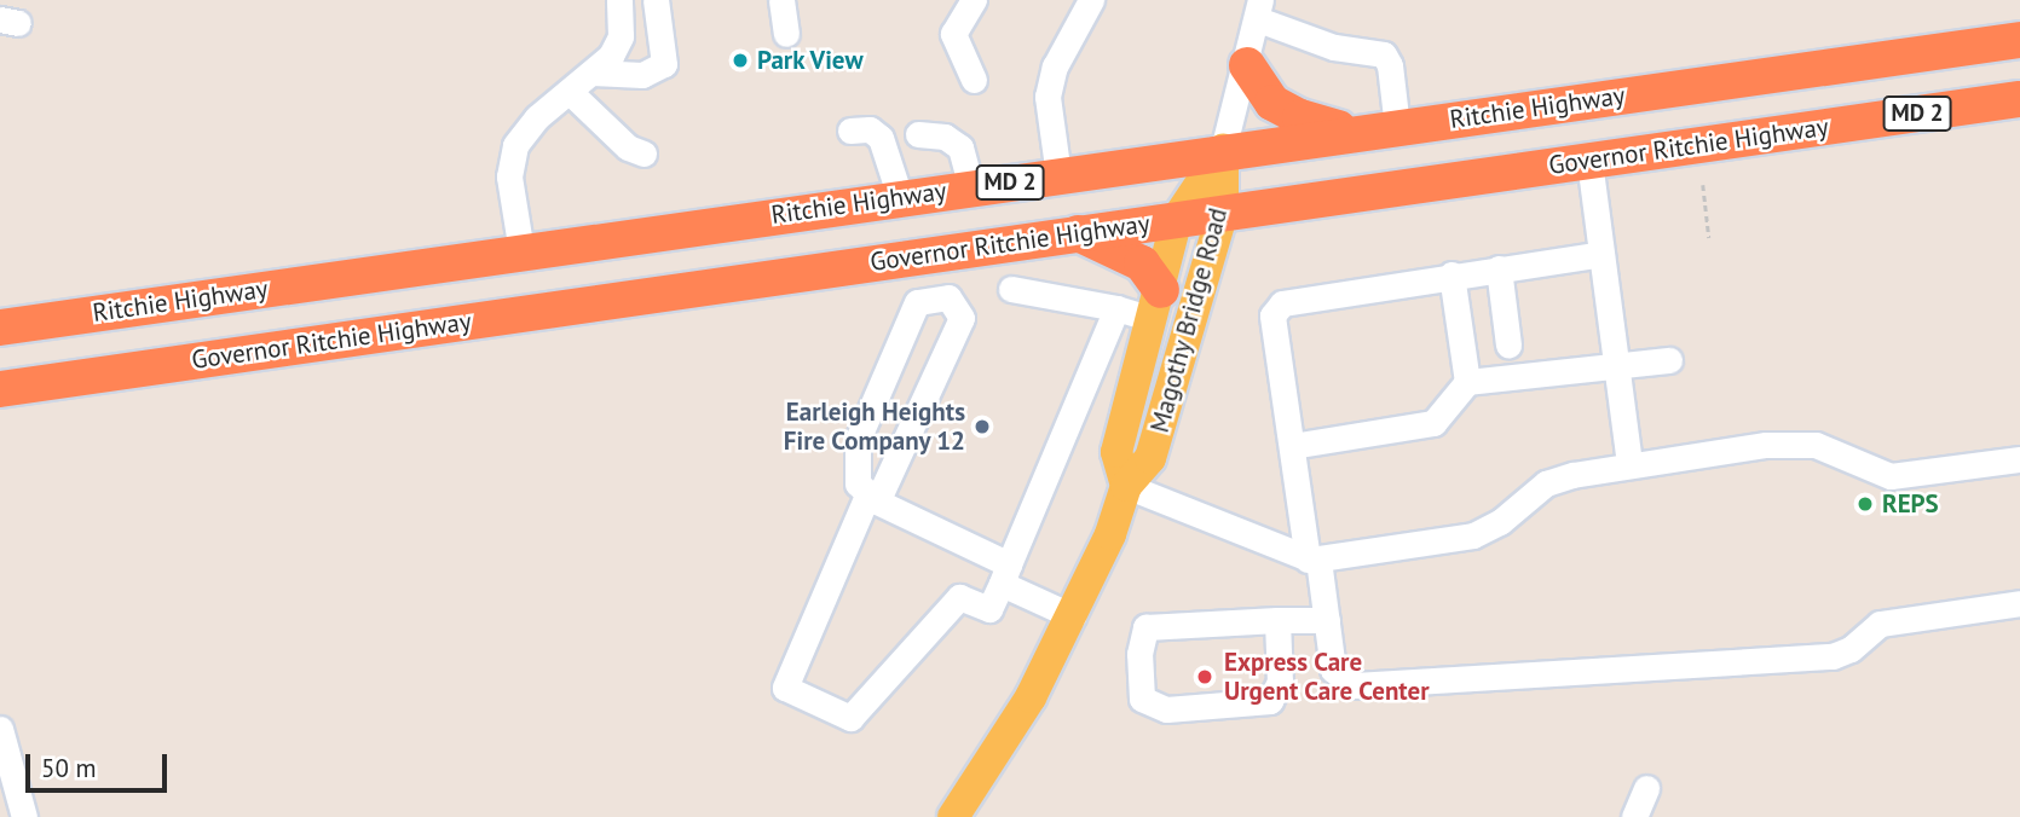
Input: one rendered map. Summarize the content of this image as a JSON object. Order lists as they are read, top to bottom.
{
  "streets": {
    "highway": ["Ritchie Highway", "MD 2", "Governor Ritchie Highway"],
    "main road": ["Magothy Bridge Road"]
  },
  "crossings": [
    ["Ritchie Highway", "Magothy Bridge Road"],
    ["Governor Ritchie Highway", "Magothy Bridge Road"]
  ],
  "places": [
    "Park View",
    "Earleigh Heights Fire Company 12",
    "REPS",
    "Express Care Urgent Care Center"
  ],
  "scale_bar": "50 m"
}
